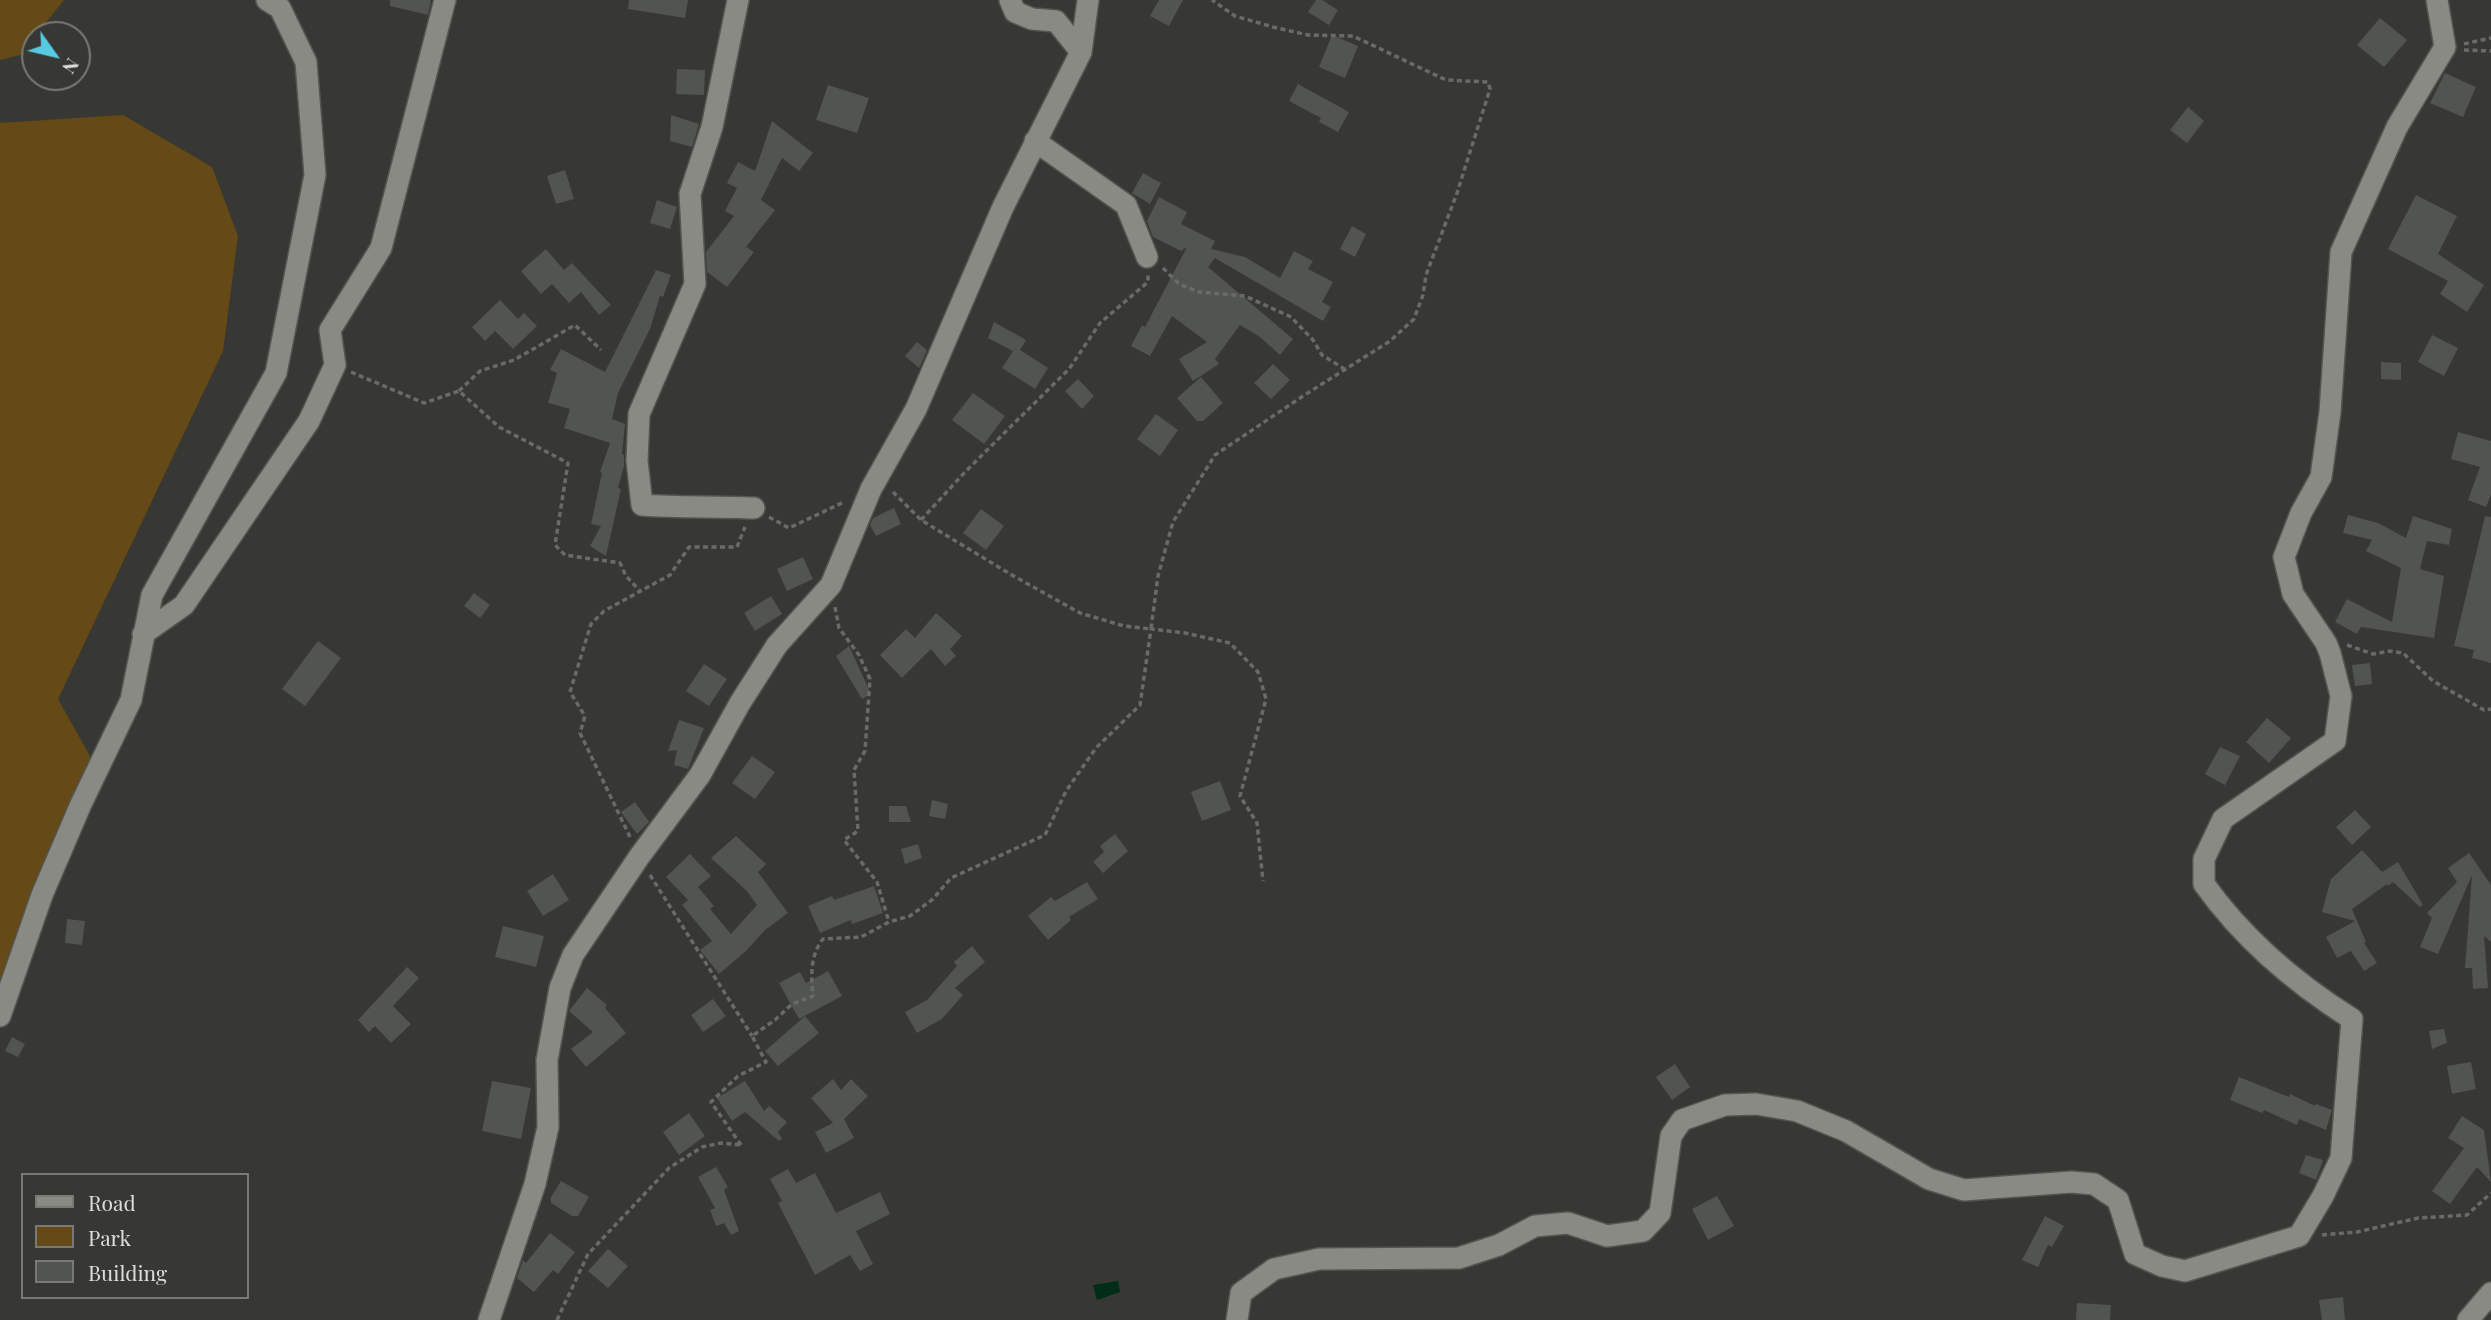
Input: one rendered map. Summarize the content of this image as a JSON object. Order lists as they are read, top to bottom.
{
  "legend": ["Road", "Park", "Building"],
  "north": "bottom right"
}
